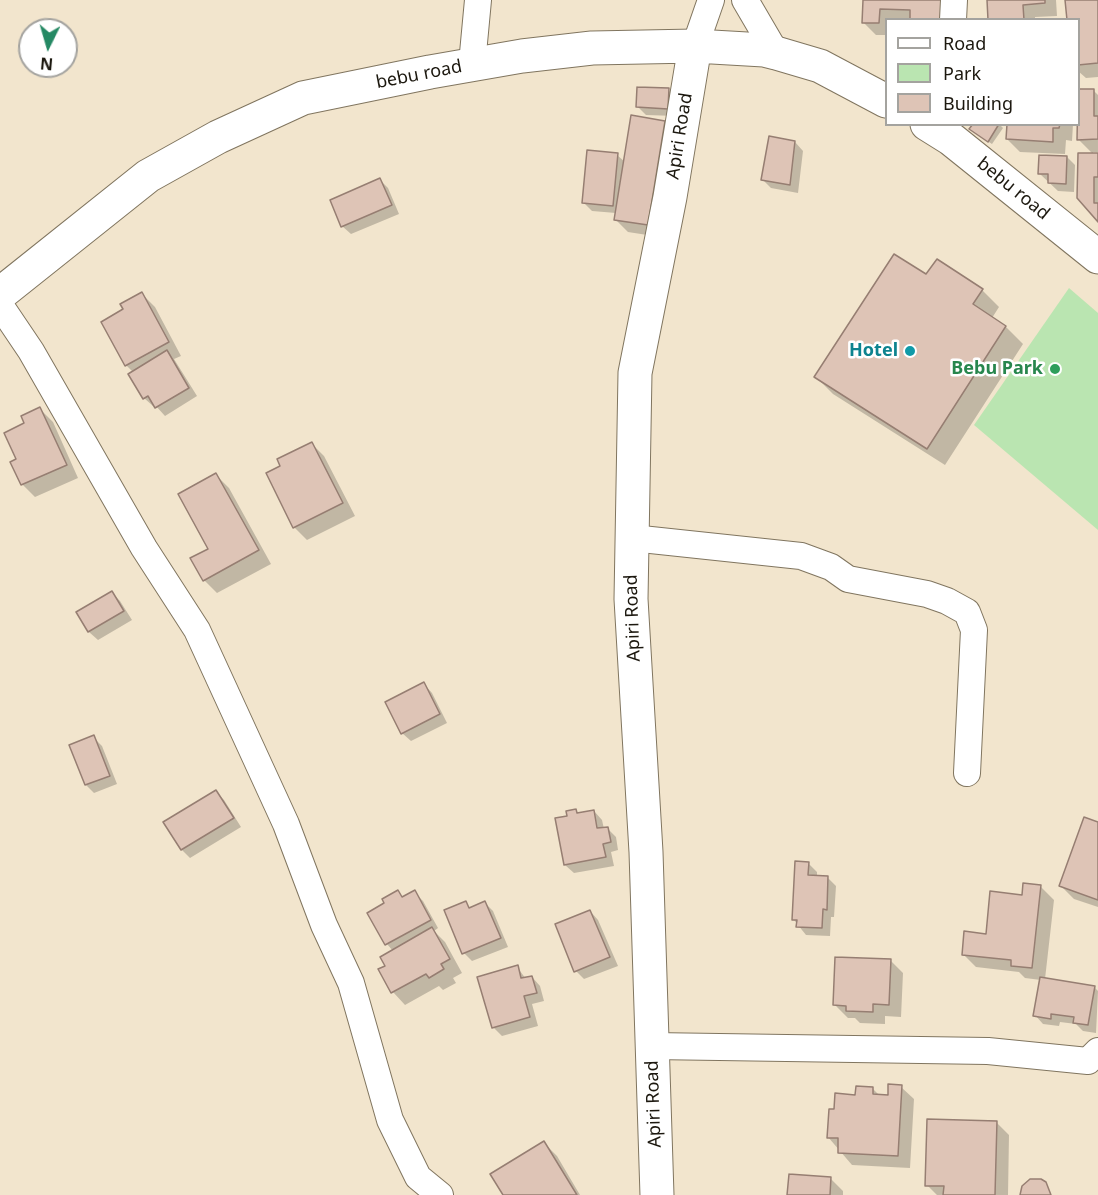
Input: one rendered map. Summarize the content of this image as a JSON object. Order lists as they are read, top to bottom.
{
  "streets": {
    "street": ["bebu road", "Apiri Road"]
  },
  "crossings": [
    ["bebu road", "Apiri Road"]
  ],
  "places": ["Hotel", "Bebu Park"],
  "legend": ["Road", "Park", "Building"],
  "north": "bottom"
}
